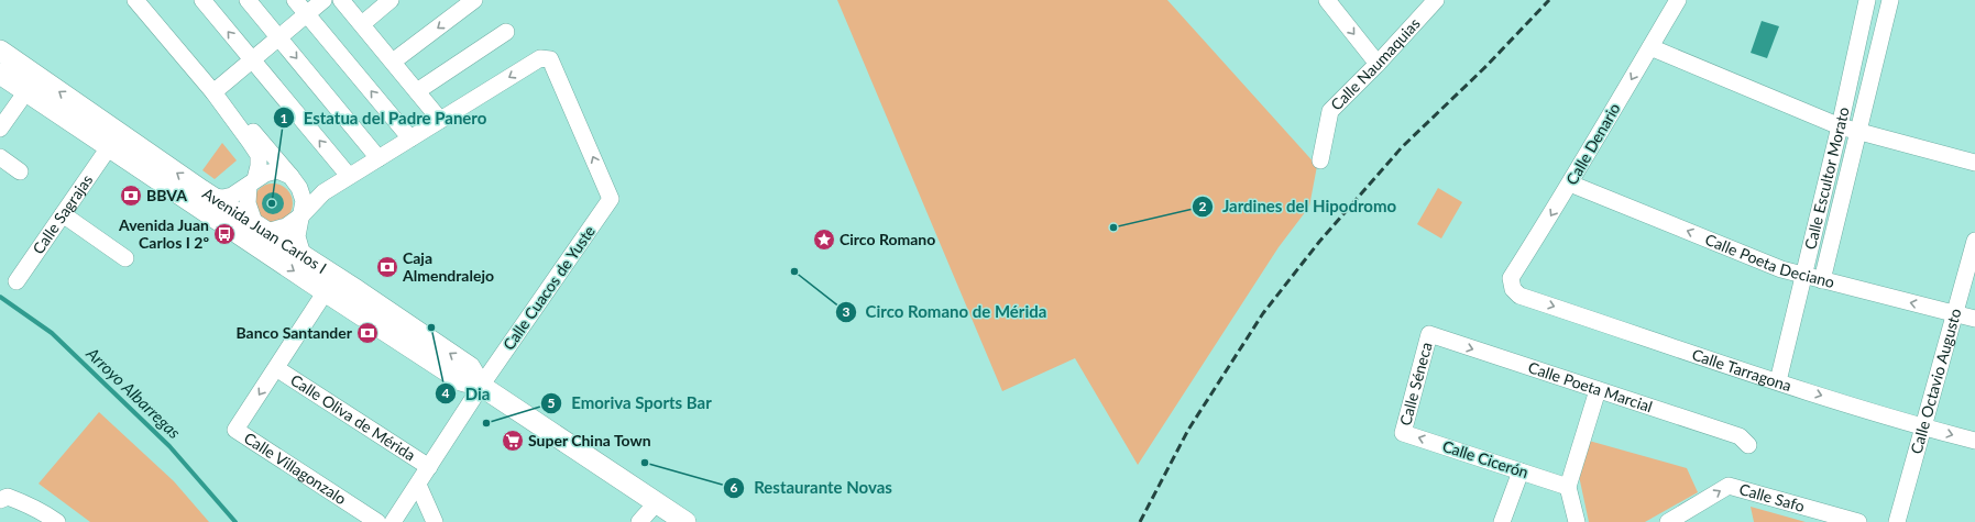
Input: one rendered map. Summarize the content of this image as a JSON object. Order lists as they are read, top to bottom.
{
  "streets": {
    "main road": ["Avenida Juan Carlos I"],
    "street": [
      "Calle Naumaquias",
      "Calle Denario",
      "Calle Escultor Morato",
      "Calle Sagrajas",
      "Calle Poeta Deciano",
      "Calle Cuacos de Yuste",
      "Calle Tarragona",
      "Calle Octavio Augusto",
      "Calle Séneca",
      "Calle Poeta Marcial",
      "Calle Oliva de Mérida",
      "Calle Cicerón",
      "Calle Villagonzalo",
      "Calle Safo"
    ]
  },
  "crossings": [
    ["Calle Denario", "Calle Poeta Deciano"],
    ["Calle Denario", "Calle Tarragona"],
    ["Calle Escultor Morato", "Calle Poeta Deciano"],
    ["Calle Escultor Morato", "Calle Tarragona"],
    ["Calle Sagrajas", "Avenida Juan Carlos I"],
    ["Avenida Juan Carlos I", "Calle Cuacos de Yuste"],
    ["Calle Poeta Deciano", "Calle Octavio Augusto"],
    ["Calle Cuacos de Yuste", "Calle Oliva de Mérida"],
    ["Calle Tarragona", "Calle Octavio Augusto"],
    ["Calle Séneca", "Calle Poeta Marcial"],
    ["Calle Séneca", "Calle Cicerón"],
    ["Calle Oliva de Mérida", "Calle Villagonzalo"]
  ],
  "one_way": [
    "Calle Denario",
    "Calle Poeta Deciano",
    "Calle Tarragona",
    "Calle Poeta Marcial",
    "Calle Cicerón",
    "Calle Safo"
  ],
  "water": ["Arroyo Albarregas"],
  "places": {
    "bank": ["BBVA", "Caja Almendralejo", "Banco Santander"],
    "other": [
      "Estatua del Padre Panero",
      "Jardines del Hipodromo",
      "Circo Romano de Mérida",
      "Dia",
      "Emoriva Sports Bar",
      "Restaurante Novas"
    ],
    "bus stop": ["Avenida Juan Carlos I 2º"],
    "place": ["Circo Romano"],
    "supermarket": ["Super China Town"]
  }
}
